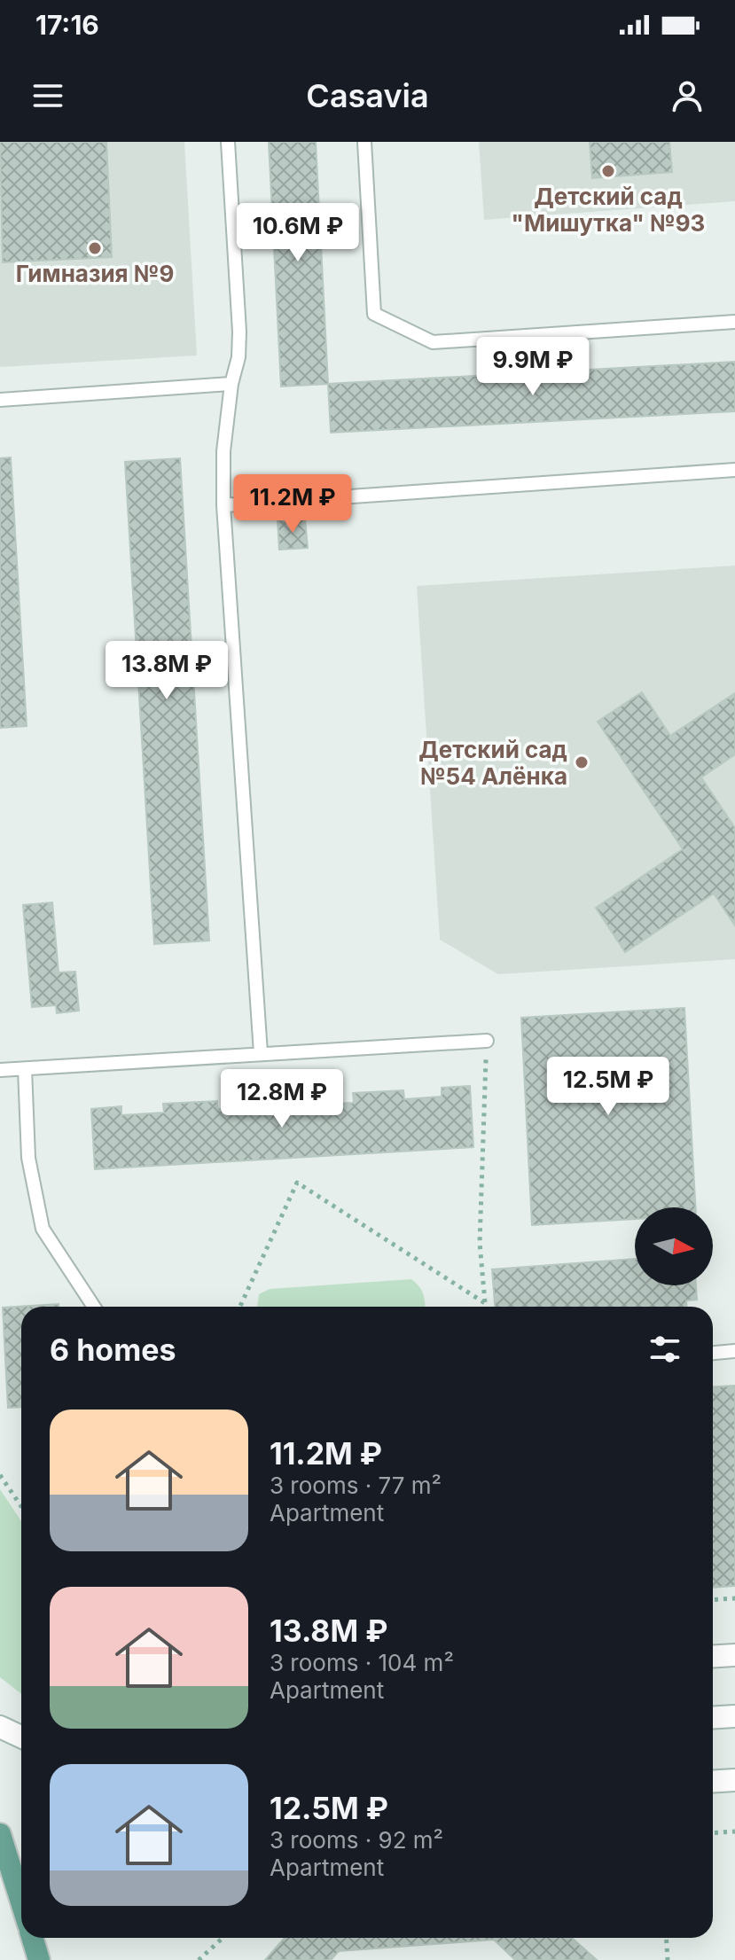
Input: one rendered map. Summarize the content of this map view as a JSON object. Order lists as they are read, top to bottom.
{
  "places": ["Детский сад \"Мишутка\" №93", "Гимназия №9", "Детский сад №54 Алёнка"],
  "north": "right",
  "page": {
    "status": "17:16",
    "header": "Casavia",
    "price": [
      "10.6M ₽",
      "9.9M ₽",
      "11.2M ₽",
      "13.8M ₽",
      "12.5M ₽",
      "12.8M ₽"
    ],
    "heading": "6 homes",
    "list": [
      {
        "name": "11.2M ₽",
        "note": "3 rooms · 77 m² · Apartment"
      },
      {
        "name": "13.8M ₽",
        "note": "3 rooms · 104 m² · Apartment"
      },
      {
        "name": "12.5M ₽",
        "note": "3 rooms · 92 m² · Apartment"
      }
    ]
  }
}
